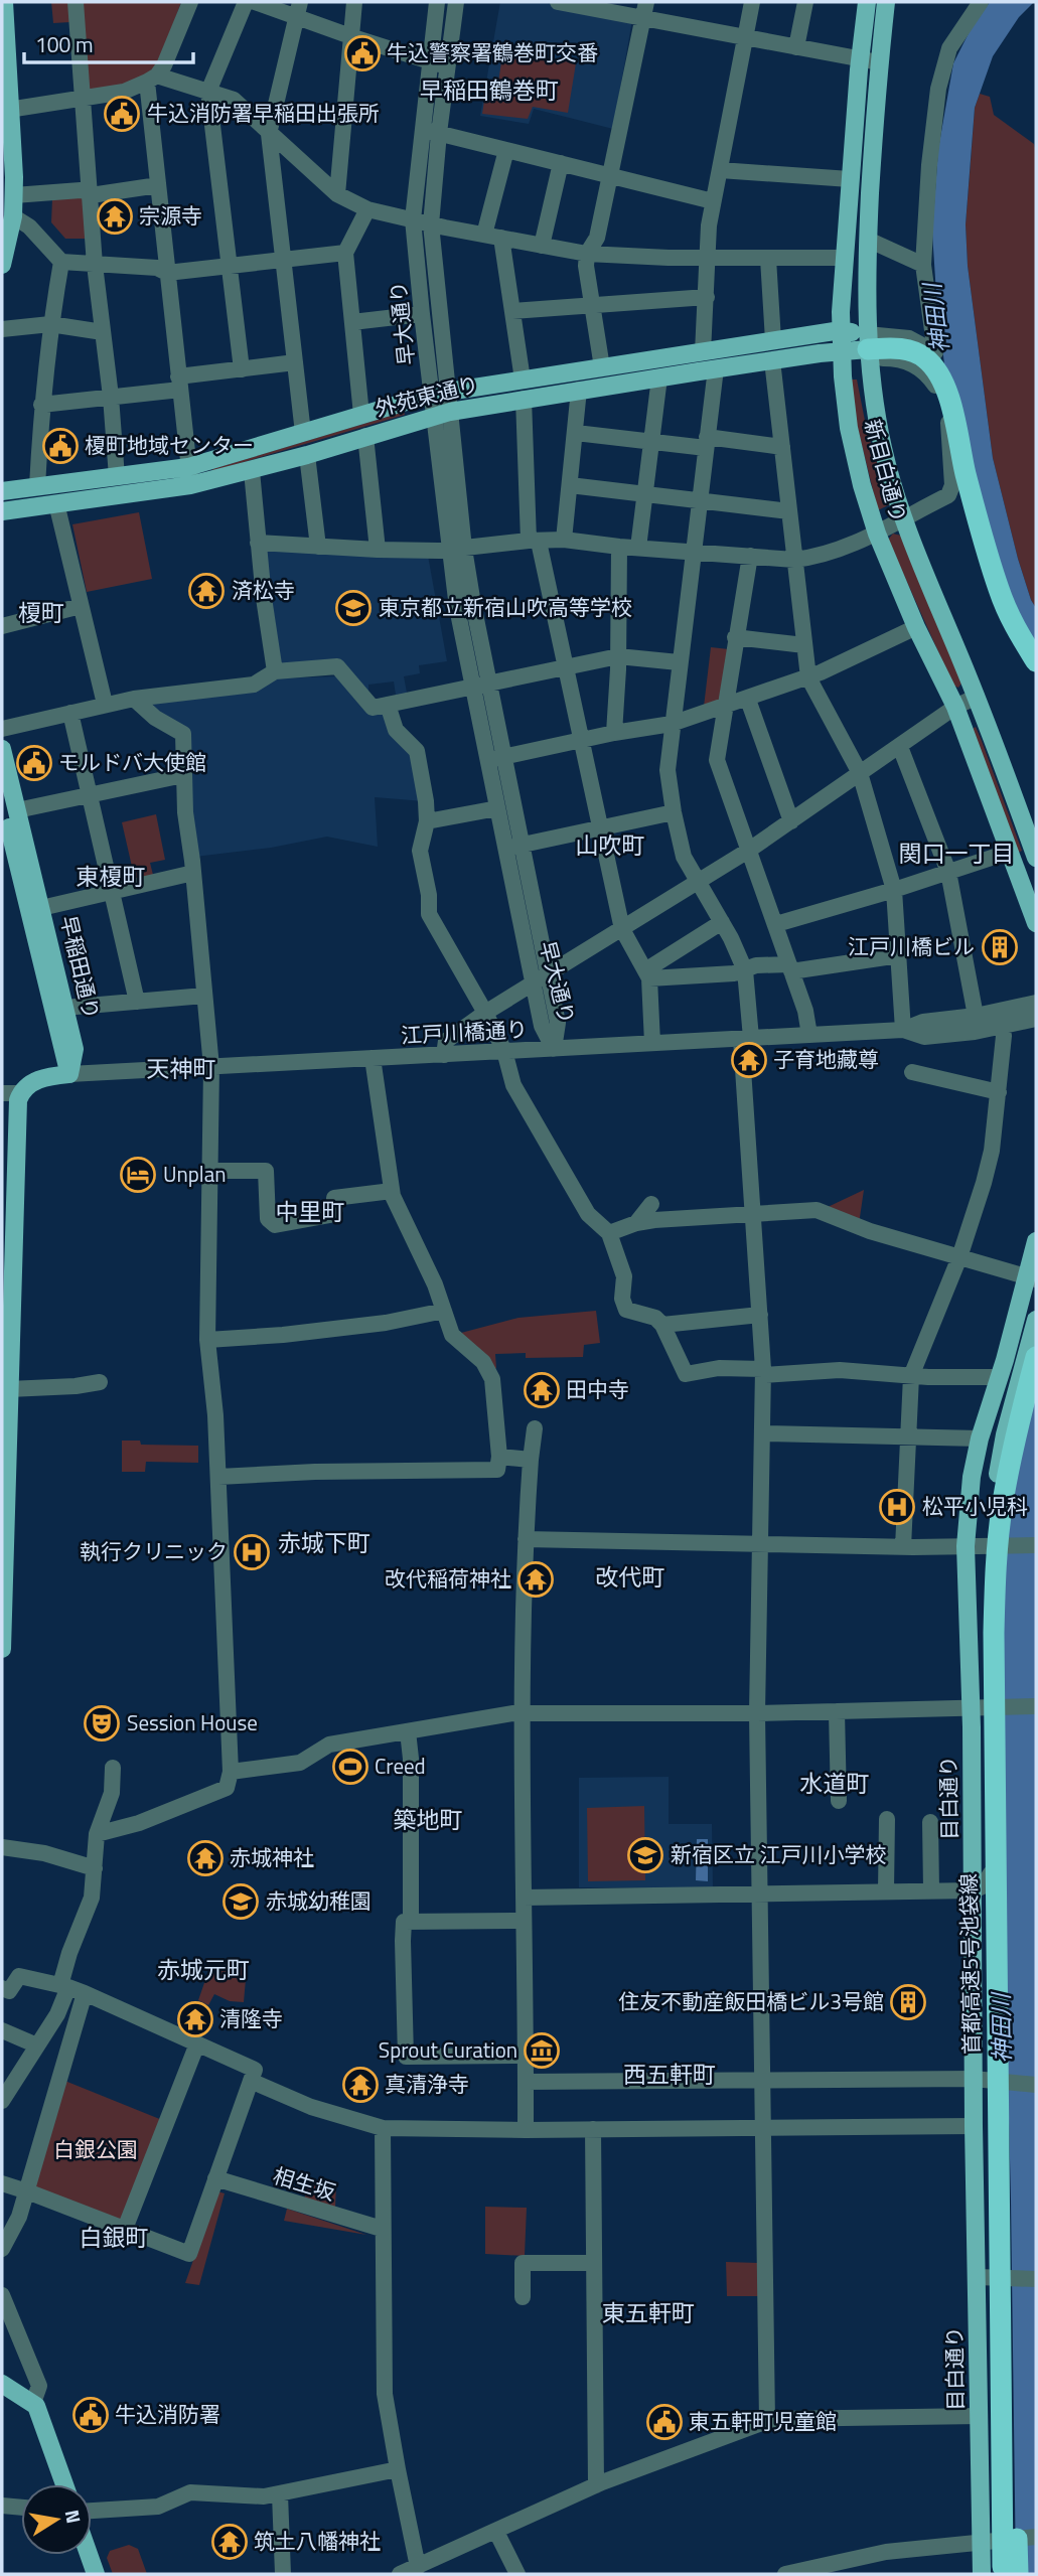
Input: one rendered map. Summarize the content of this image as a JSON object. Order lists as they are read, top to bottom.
{
  "streets": {
    "highway": ["首都高速5号池袋線"],
    "main road": [
      "外苑東通り",
      "新目白通り",
      "早稲田通り",
      "目白通り"
    ],
    "street": ["早大通り", "江戸川橋通り", "相生坂"]
  },
  "crossings": [
    ["早大通り", "外苑東通り"],
    ["早大通り", "江戸川橋通り"],
    ["外苑東通り", "新目白通り"],
    ["早稲田通り", "江戸川橋通り"],
    ["目白通り", "首都高速5号池袋線"]
  ],
  "districts": [
    "早稲田鶴巻町",
    "榎町",
    "山吹町",
    "関口一丁目",
    "東榎町",
    "天神町",
    "中里町",
    "赤城下町",
    "改代町",
    "水道町",
    "築地町",
    "赤城元町",
    "西五軒町",
    "白銀町",
    "東五軒町"
  ],
  "water": ["神田川"],
  "parks": ["白銀公園"],
  "places": {
    "public building": [
      "牛込警察署鶴巻町交番",
      "牛込消防署早稲田出張所",
      "榎町地域センター",
      "モルドバ大使館",
      "牛込消防署",
      "東五軒町児童館"
    ],
    "temple": [
      "宗源寺",
      "済松寺",
      "子育地藏尊",
      "田中寺",
      "改代稲荷神社",
      "赤城神社",
      "清隆寺",
      "真清浄寺",
      "筑土八幡神社"
    ],
    "school or university": ["東京都立新宿山吹高等学校", "新宿区立 江戸川小学校", "赤城幼稚園"],
    "building": ["江戸川橋ビル", "住友不動産飯田橋ビル3号館"],
    "hotel": ["Unplan"],
    "hospital": ["松平小児科", "執行クリニック"],
    "theatre": ["Session House"],
    "sports": ["Creed"],
    "museum": ["Sprout Curation"]
  },
  "scale_bar": "100 m",
  "north": "right"
}
